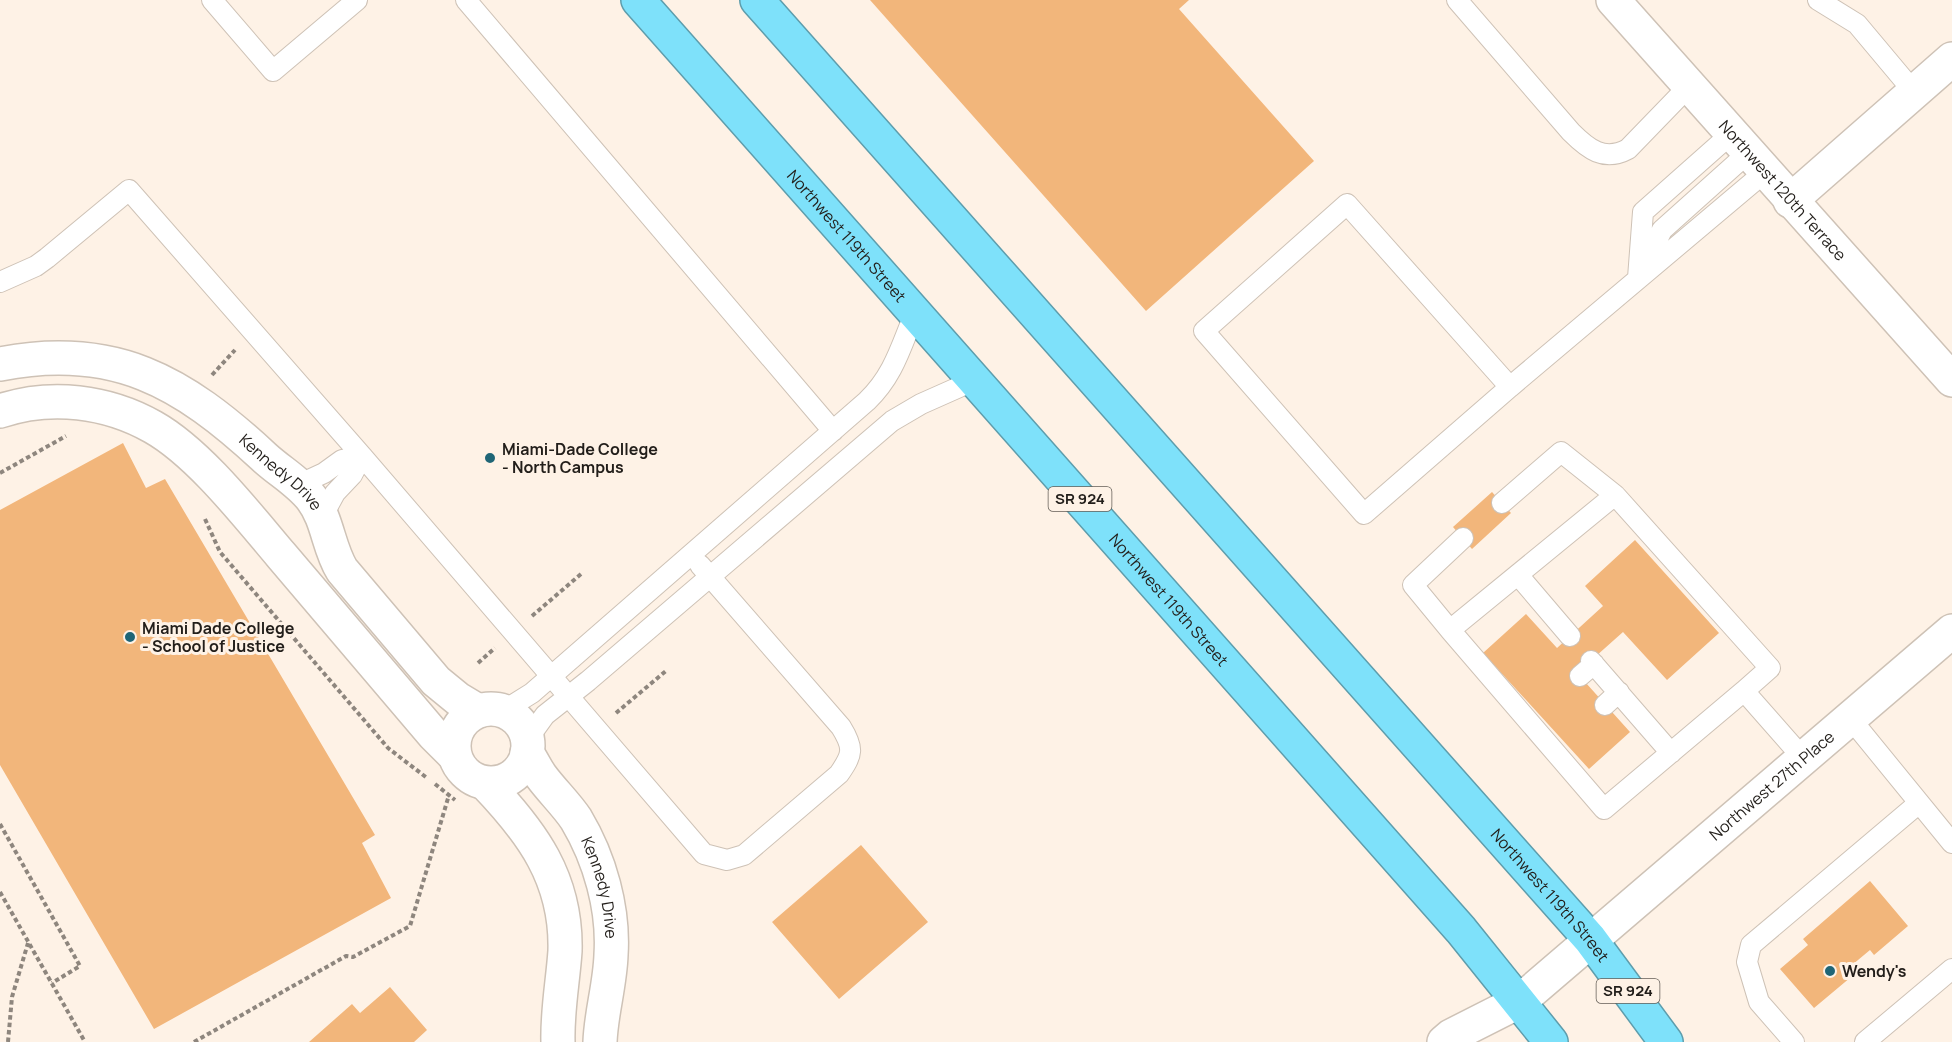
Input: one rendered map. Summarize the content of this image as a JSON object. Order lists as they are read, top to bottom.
{
  "streets": {
    "highway": ["Northwest 119th Street", "SR 924"],
    "street": ["Northwest 120th Terrace", "Kennedy Drive", "Northwest 27th Place"]
  },
  "crossings": [
    ["Northwest 119th Street", "Northwest 27th Place"]
  ],
  "places": ["Miami-Dade College - North Campus", "Miami Dade College - School of Justice", "Wendy's"]
}
